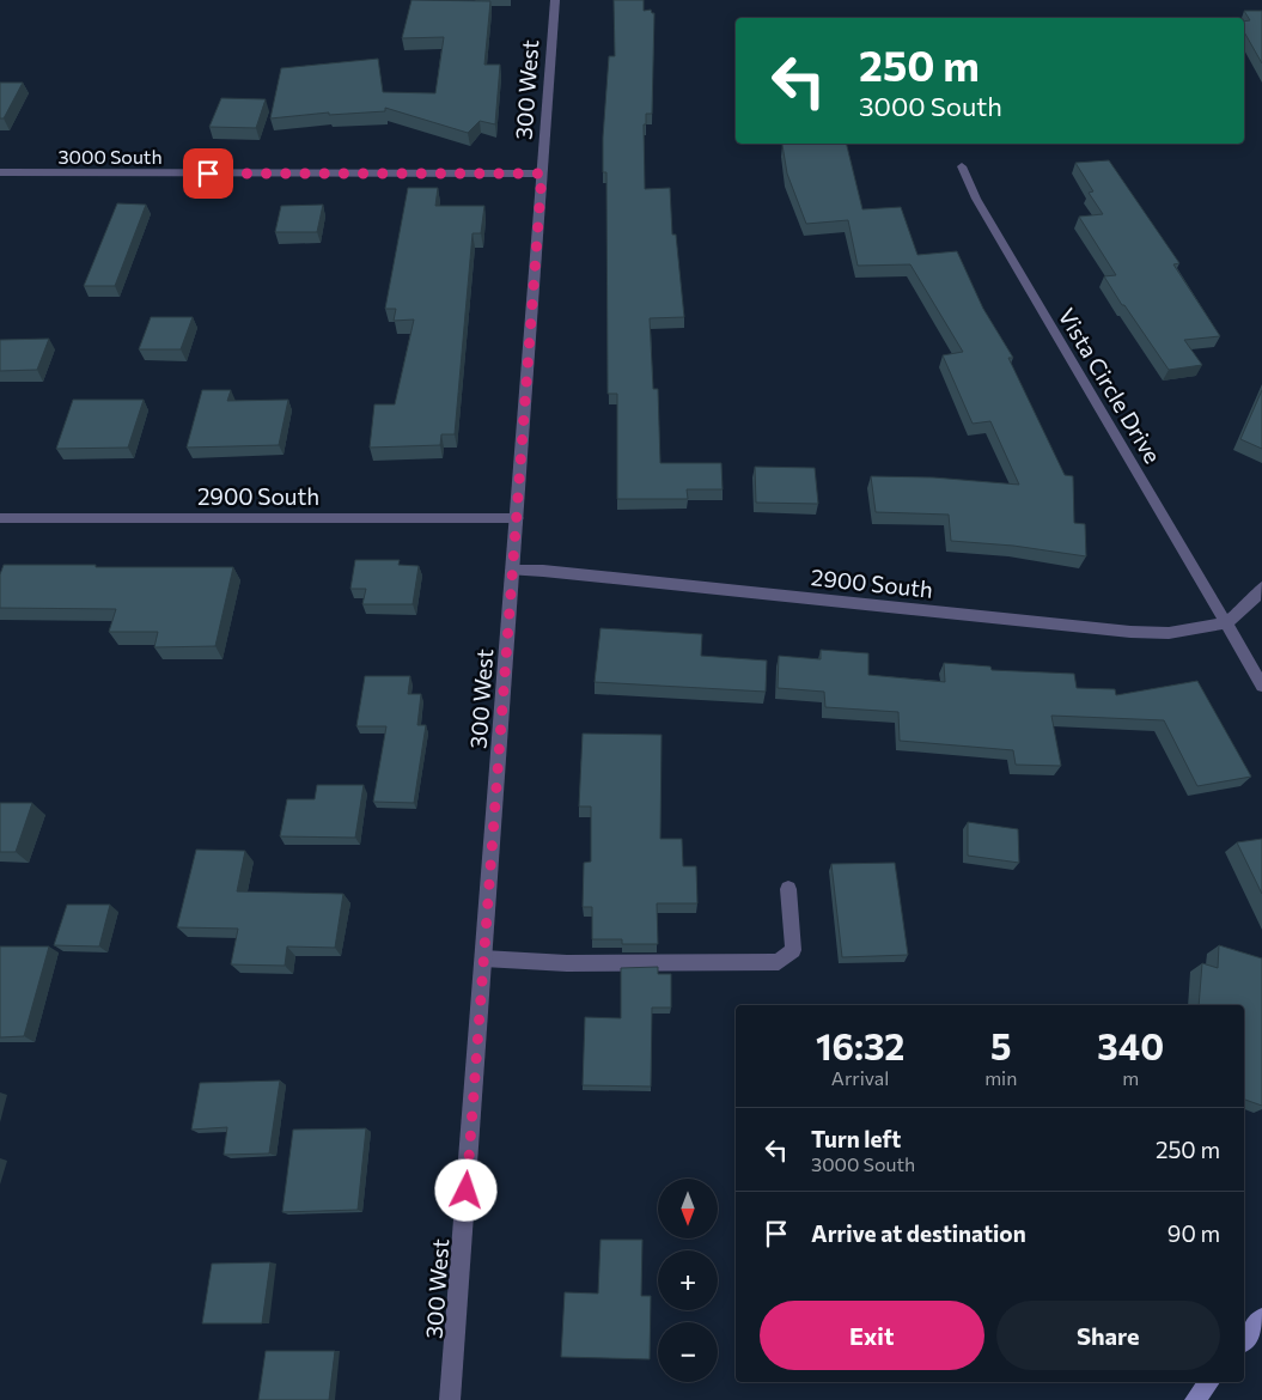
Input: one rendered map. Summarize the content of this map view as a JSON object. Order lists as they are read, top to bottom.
{
  "streets": {
    "street": [
      "300 West",
      "3000 South",
      "Vista Circle Drive",
      "2900 South"
    ]
  },
  "crossings": [
    ["300 West", "3000 South"],
    ["300 West", "2900 South"],
    ["Vista Circle Drive", "2900 South"]
  ],
  "north": "bottom",
  "page": {
    "turn": ["250 m", "3000 South"],
    "eta": [
      "16:32",
      "Arrival",
      "5",
      "min",
      "340",
      "m"
    ],
    "list": [
      {
        "name": "Turn left",
        "note": "3000 South",
        "value": "250 m"
      },
      {
        "name": "Arrive at destination",
        "value": "90 m"
      }
    ],
    "map_buttons": ["+", "−"],
    "buttons": ["Exit", "Share"]
  }
}
